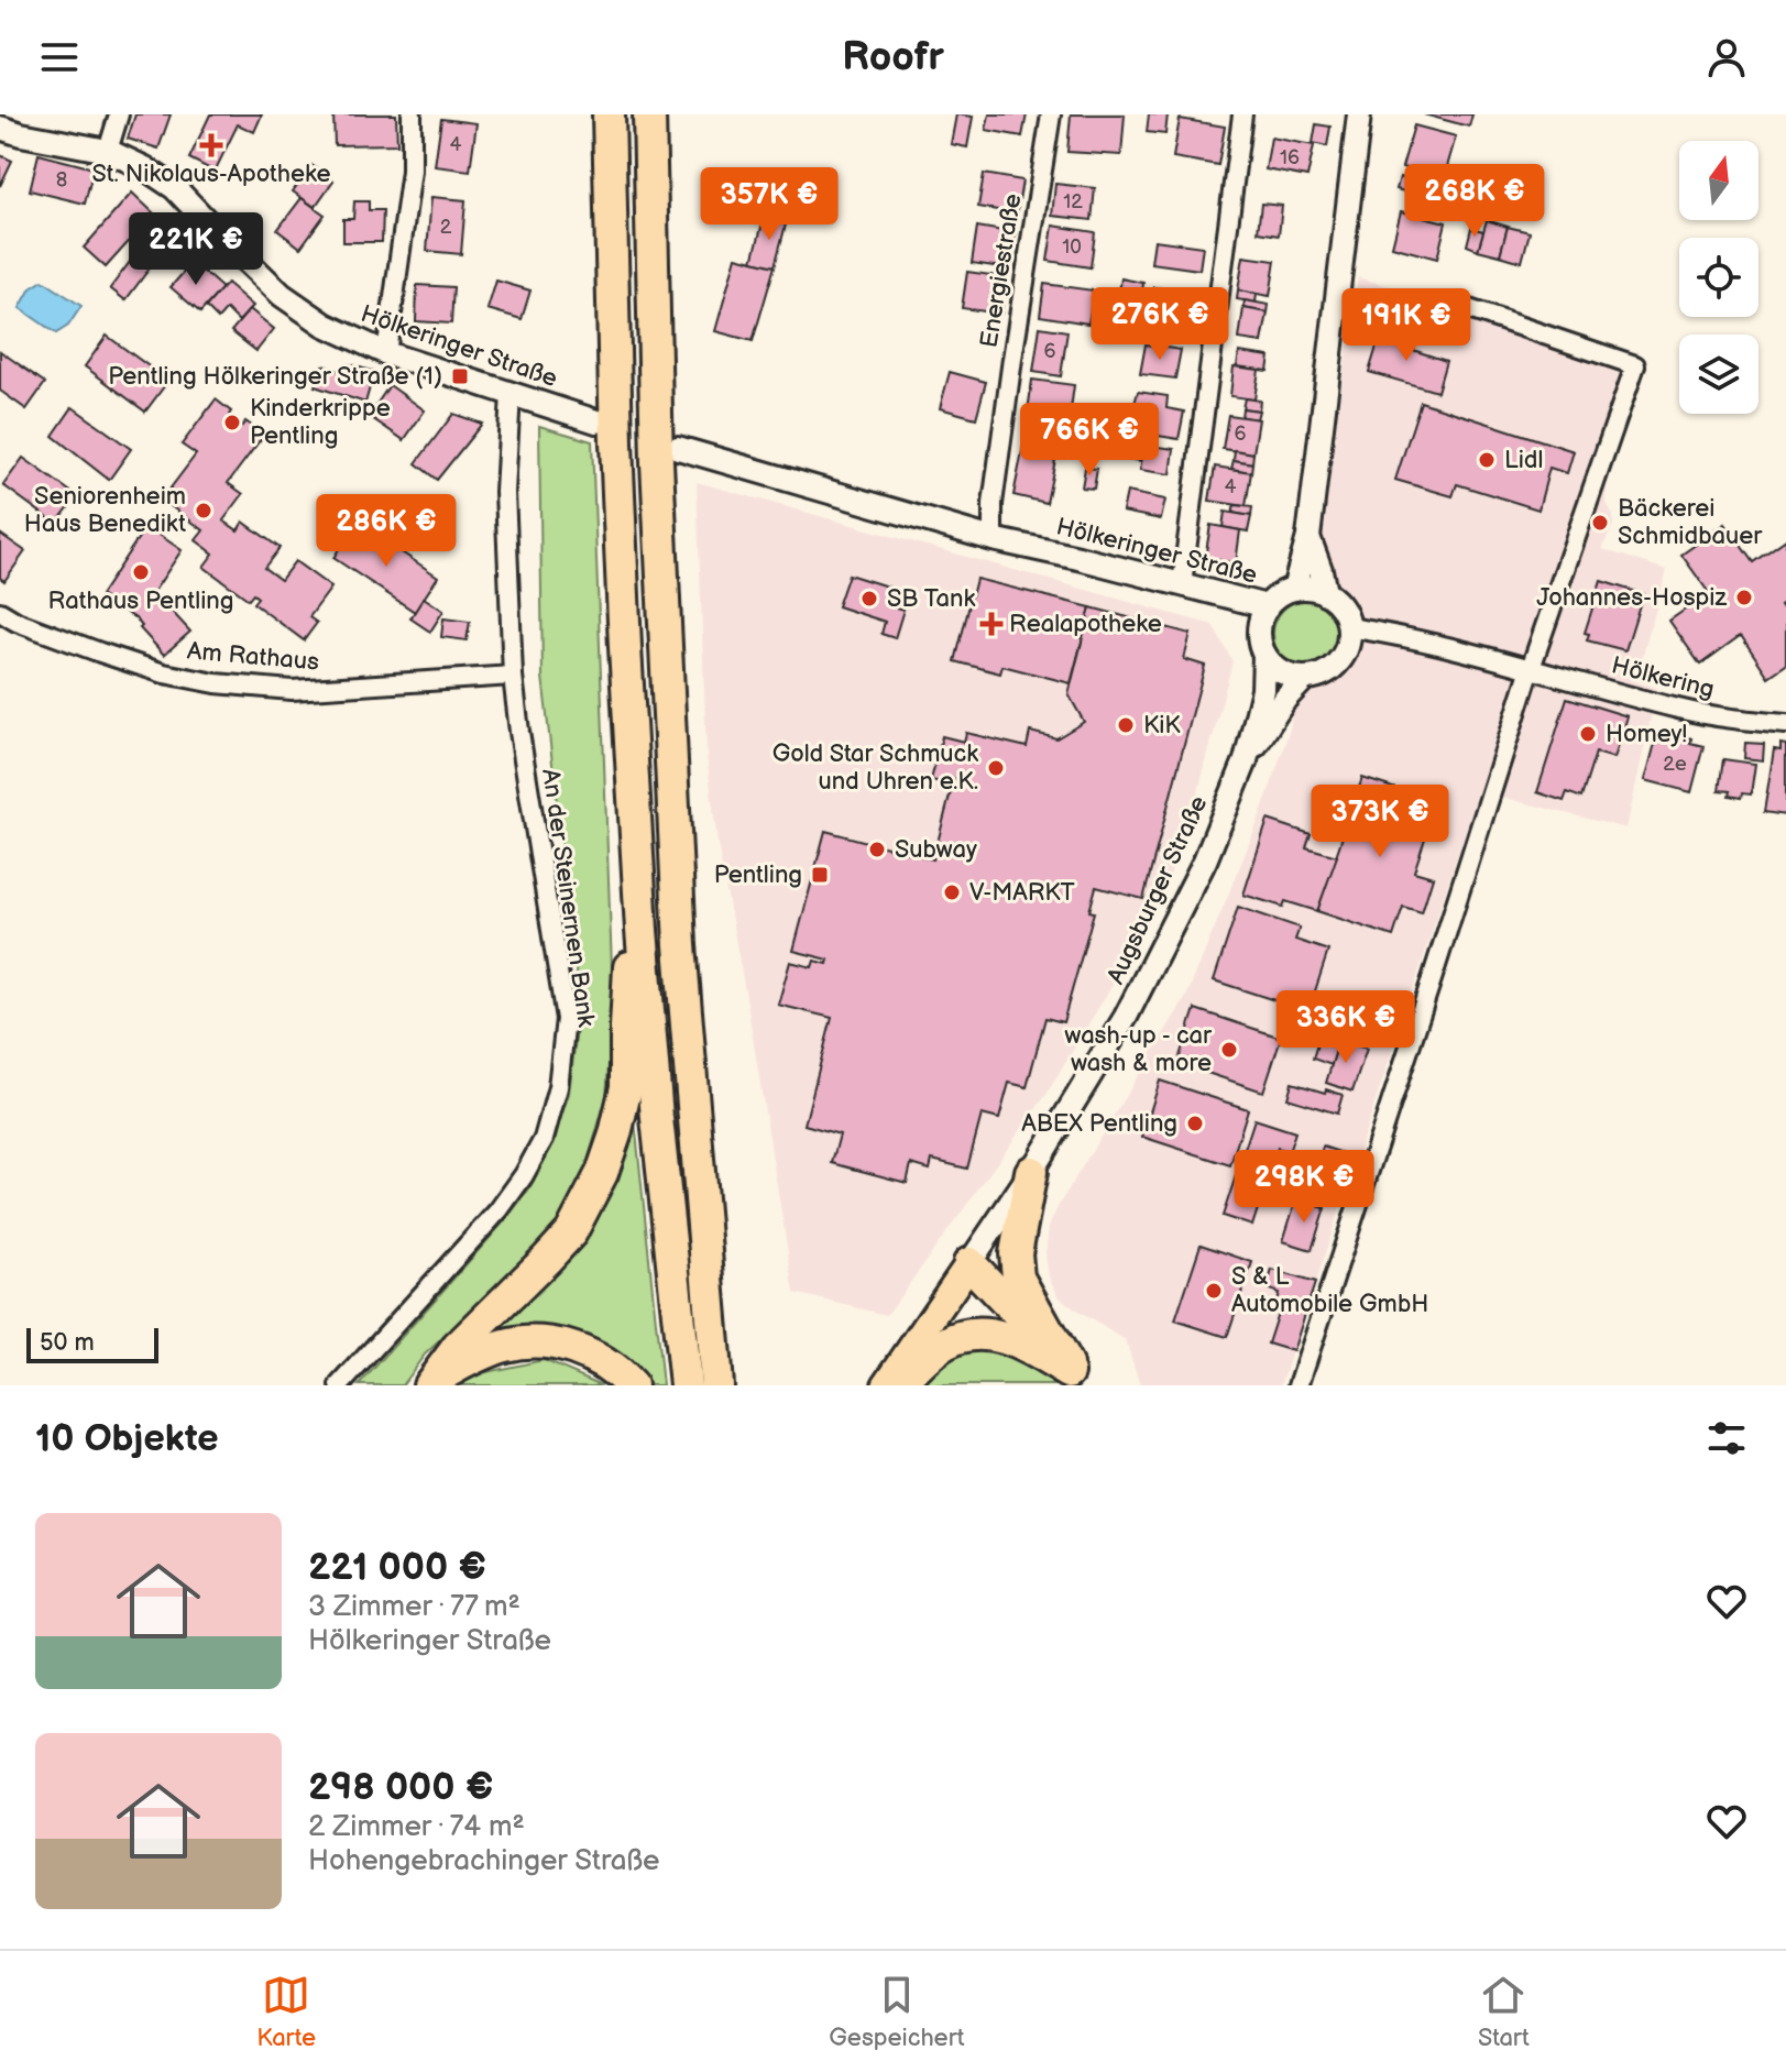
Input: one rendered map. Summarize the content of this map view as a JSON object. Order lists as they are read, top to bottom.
{
  "streets": {
    "street": [
      "Energiestraße",
      "Hölkeringer Straße",
      "Am Rathaus",
      "Hölkering",
      "Augsburger Straße",
      "An der Steinernen Bank"
    ]
  },
  "crossings": [
    ["Energiestraße", "Hölkeringer Straße"],
    ["Hölkeringer Straße", "Augsburger Straße"],
    ["Hölkeringer Straße", "An der Steinernen Bank"],
    ["Am Rathaus", "An der Steinernen Bank"]
  ],
  "places": {
    "health": ["St. Nikolaus-Apotheke", "Realapotheke"],
    "transit": ["Pentling Hölkeringer Straße (1)", "Pentling"],
    "other": [
      "Kinderkrippe Pentling",
      "Lidl",
      "Seniorenheim Haus Benedikt",
      "Bäckerei Schmidbauer",
      "Rathaus Pentling",
      "Johannes-Hospiz",
      "SB Tank",
      "KiK",
      "Homey!",
      "Gold Star Schmuck und Uhren e.K.",
      "Subway",
      "V-MARKT",
      "wash-up - car wash & more",
      "ABEX Pentling",
      "S & L Automobile GmbH"
    ]
  },
  "house_numbers": [
    "4",
    "16",
    "8",
    "12",
    "2",
    "10",
    "6",
    "6",
    "4",
    "2e"
  ],
  "scale_bar": "50 m",
  "north": "top",
  "page": {
    "header": "Roofr",
    "price": [
      "268K €",
      "357K €",
      "221K €",
      "276K €",
      "191K €",
      "766K €",
      "286K €",
      "373K €",
      "336K €",
      "298K €"
    ],
    "scale": "50 m",
    "heading": "10 Objekte",
    "list": [
      {
        "name": "221 000 €",
        "note": "3 Zimmer · 77 m² · Hölkeringer Straße"
      },
      {
        "name": "298 000 €",
        "note": "2 Zimmer · 74 m² · Hohengebrachinger Straße"
      }
    ],
    "tabs": ["Karte", "Gespeichert", "Start"]
  }
}
